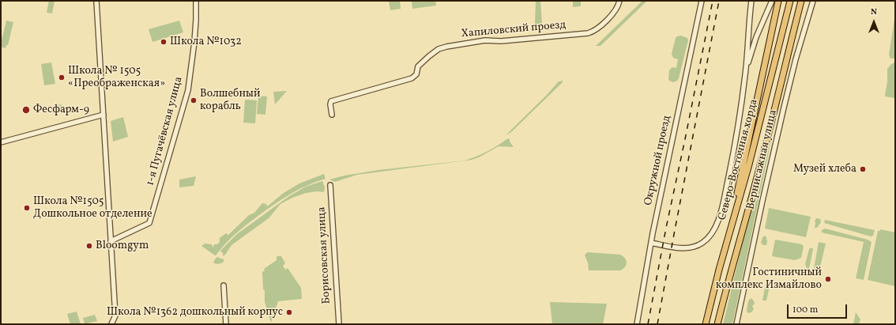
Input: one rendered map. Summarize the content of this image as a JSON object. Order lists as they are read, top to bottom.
{
  "streets": {
    "main road": ["Северо-Восточная хорда"],
    "street": [
      "Хапиловский проезд",
      "1-я Пугачёвская улица",
      "Вернисажная улица",
      "Окружной проезд",
      "Борисовская улица"
    ]
  },
  "places": [
    "Школа №1032",
    "Школа № 1505 «Преображенская»",
    "Волшебный корабль",
    "Фесфарм-9",
    "Музей хлеба",
    "Школа №1505 Дошкольное отделение",
    "Bloomgym",
    "Гостиничный комплекс Измайлово",
    "Школа №1362 дошкольный корпус"
  ],
  "scale_bar": "100 m",
  "north": "top"
}
